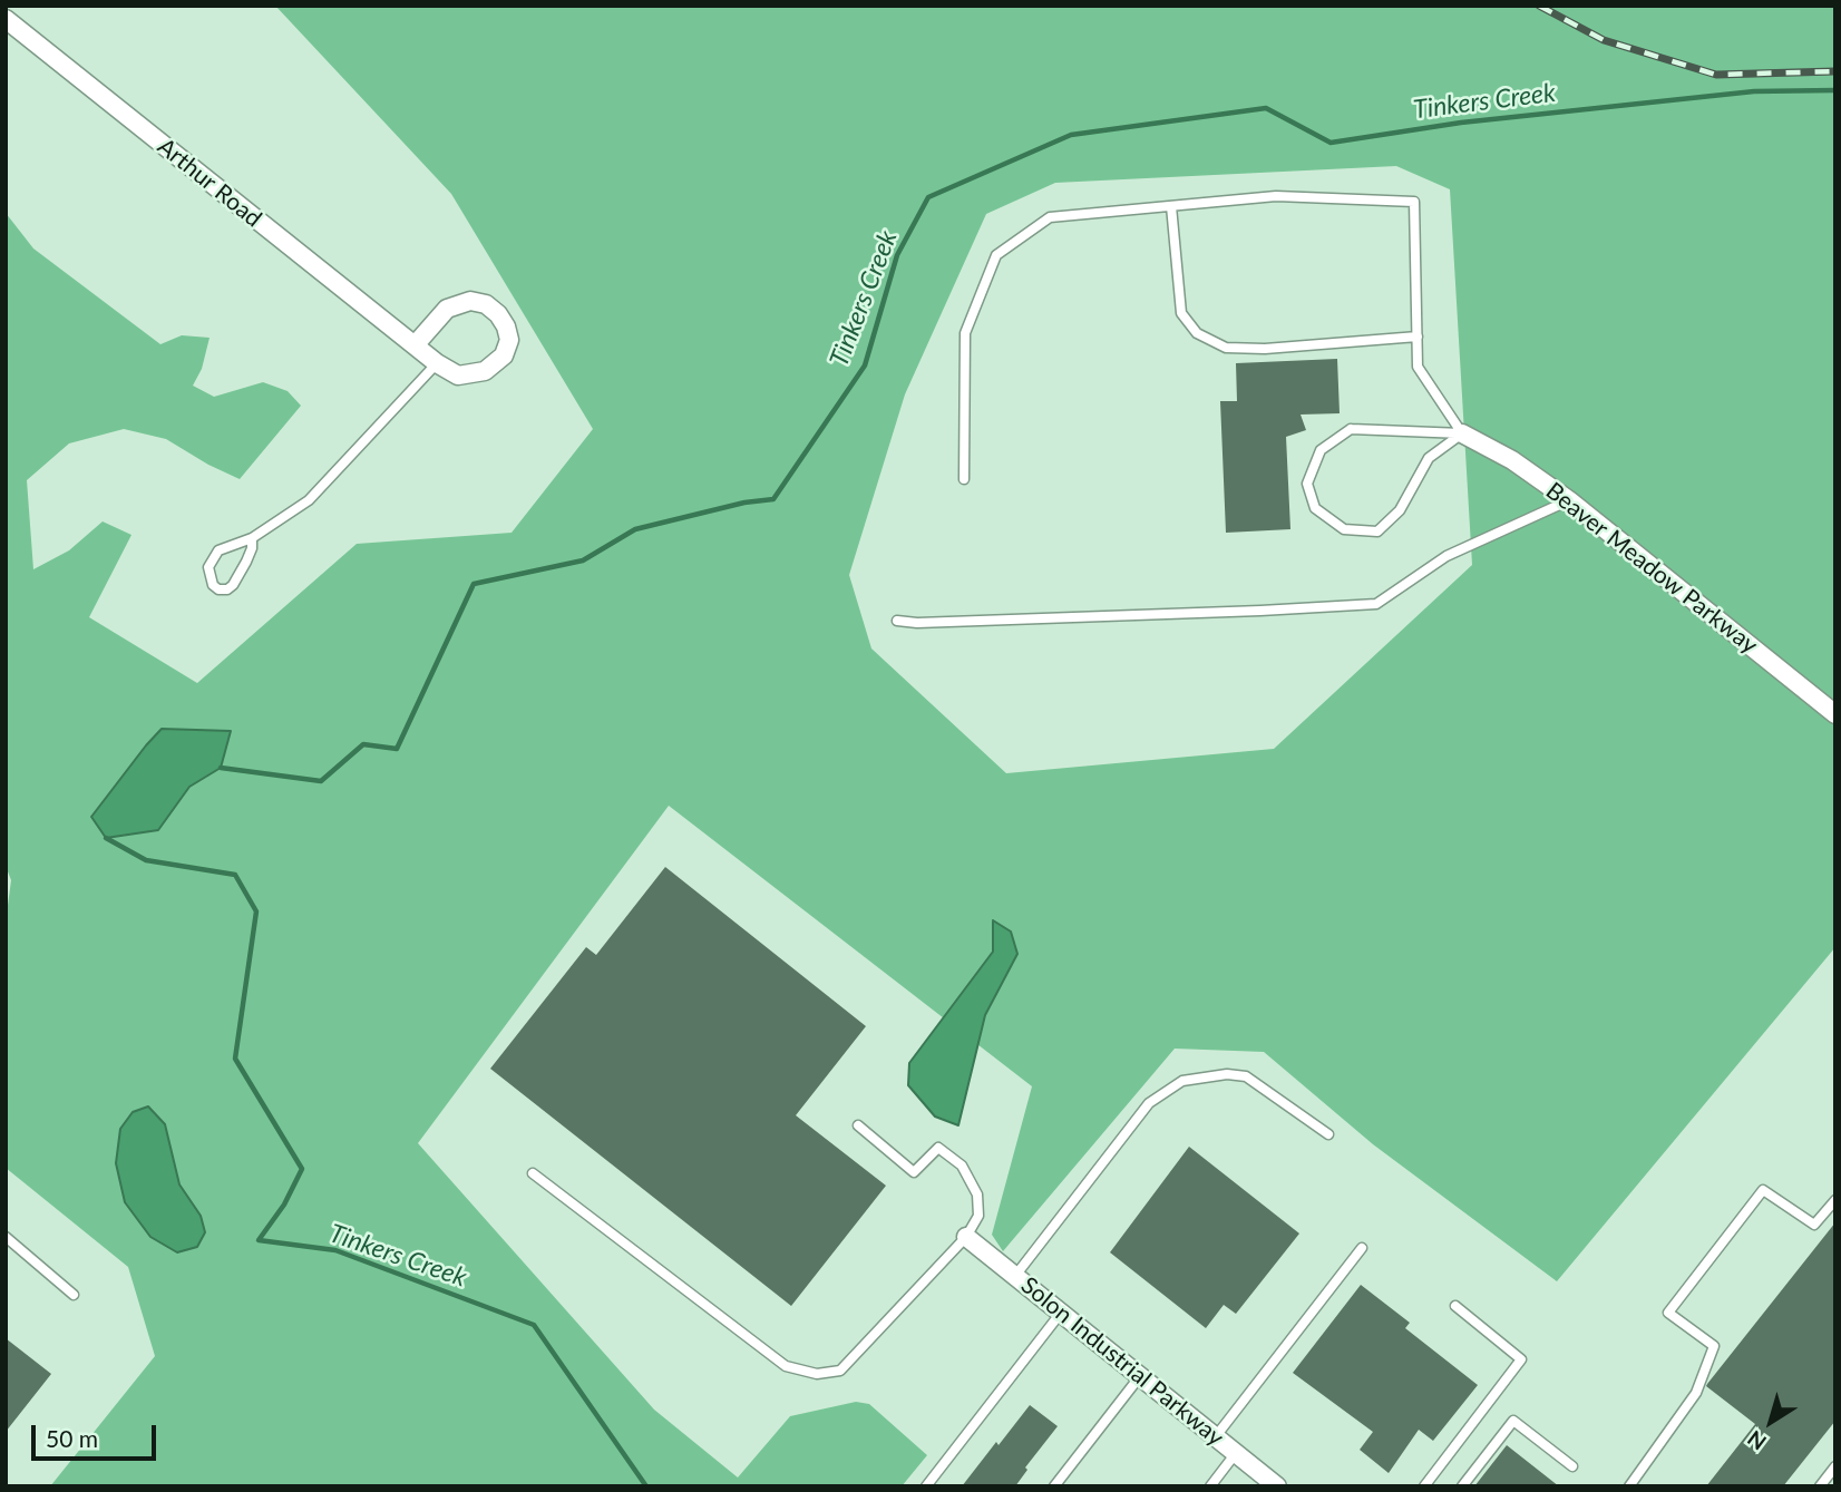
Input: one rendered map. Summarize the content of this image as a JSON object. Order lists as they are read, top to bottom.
{
  "streets": {
    "street": ["Arthur Road", "Beaver Meadow Parkway", "Solon Industrial Parkway"]
  },
  "water": ["Tinkers Creek"],
  "scale_bar": "50 m",
  "north": "bottom left"
}
